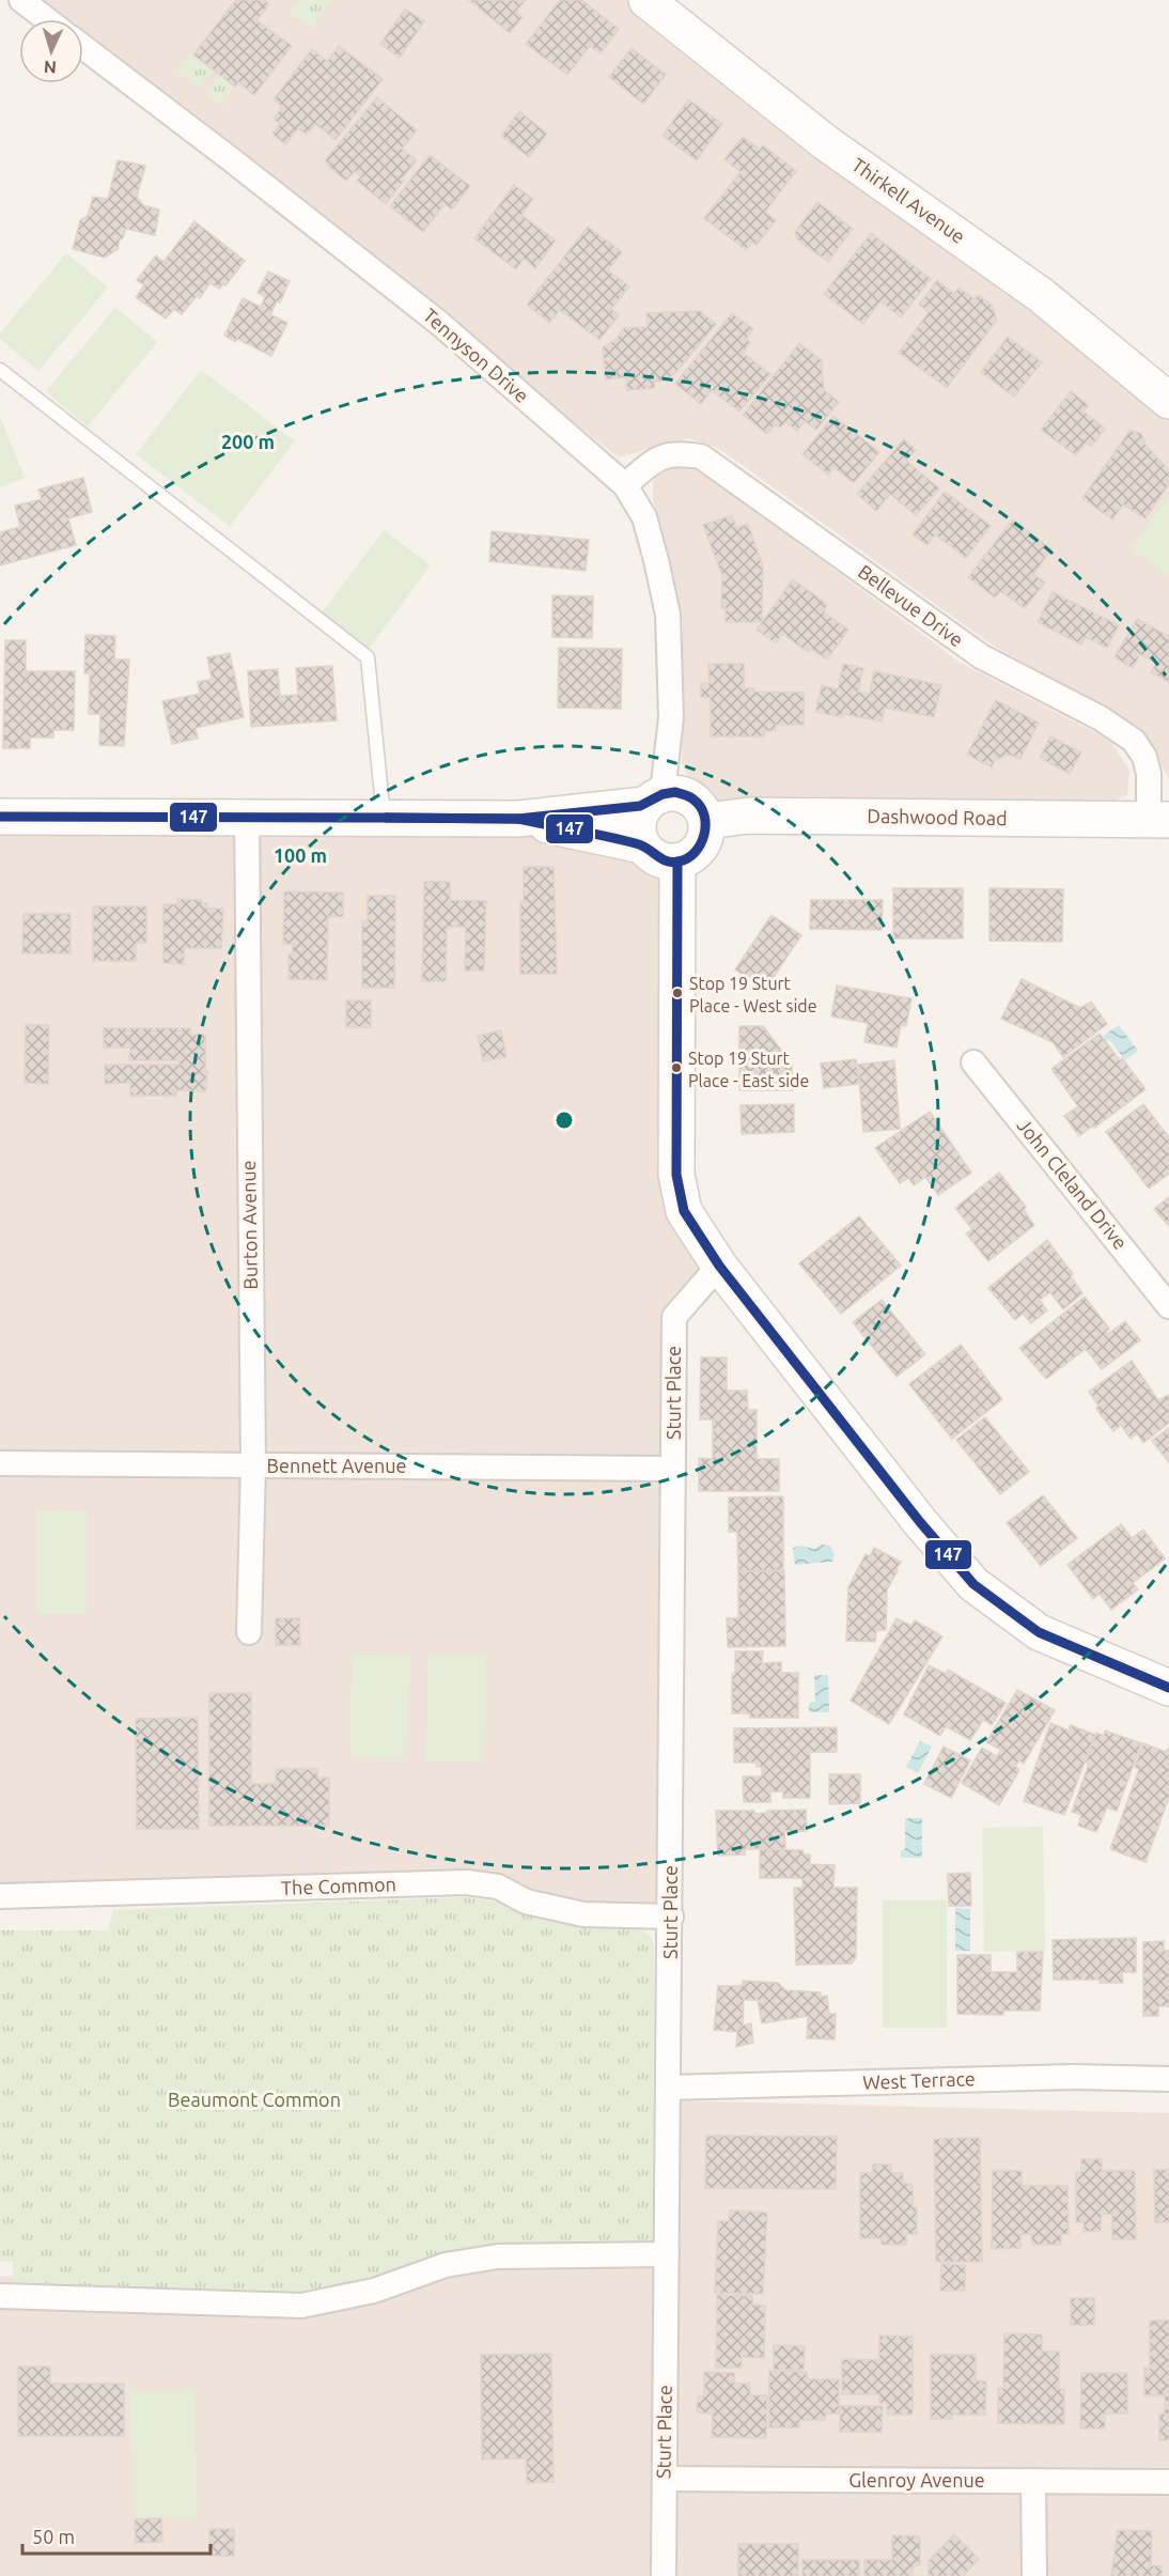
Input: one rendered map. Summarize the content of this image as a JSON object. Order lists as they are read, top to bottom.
{
  "streets": {
    "street": [
      "Thirkell Avenue",
      "Tennyson Drive",
      "Bellevue Drive",
      "Dashwood Road",
      "John Cleland Drive",
      "Burton Avenue",
      "Sturt Place",
      "Bennett Avenue",
      "The Common",
      "West Terrace",
      "Glenroy Avenue"
    ]
  },
  "crossings": [
    ["Tennyson Drive", "Bellevue Drive"],
    ["Tennyson Drive", "Dashwood Road"],
    ["Bellevue Drive", "Dashwood Road"],
    ["Burton Avenue", "Bennett Avenue"],
    ["Sturt Place", "Bennett Avenue"],
    ["Sturt Place", "The Common"],
    ["Sturt Place", "West Terrace"],
    ["Sturt Place", "Glenroy Avenue"]
  ],
  "parks": ["Beaumont Common"],
  "places": ["Stop 19 Sturt Place - West side", "Stop 19 Sturt Place - East side"],
  "lines": ["transit line 147"],
  "scale_bar": "50 m",
  "north": "bottom",
  "rings": ["200 m", "100 m"]
}
